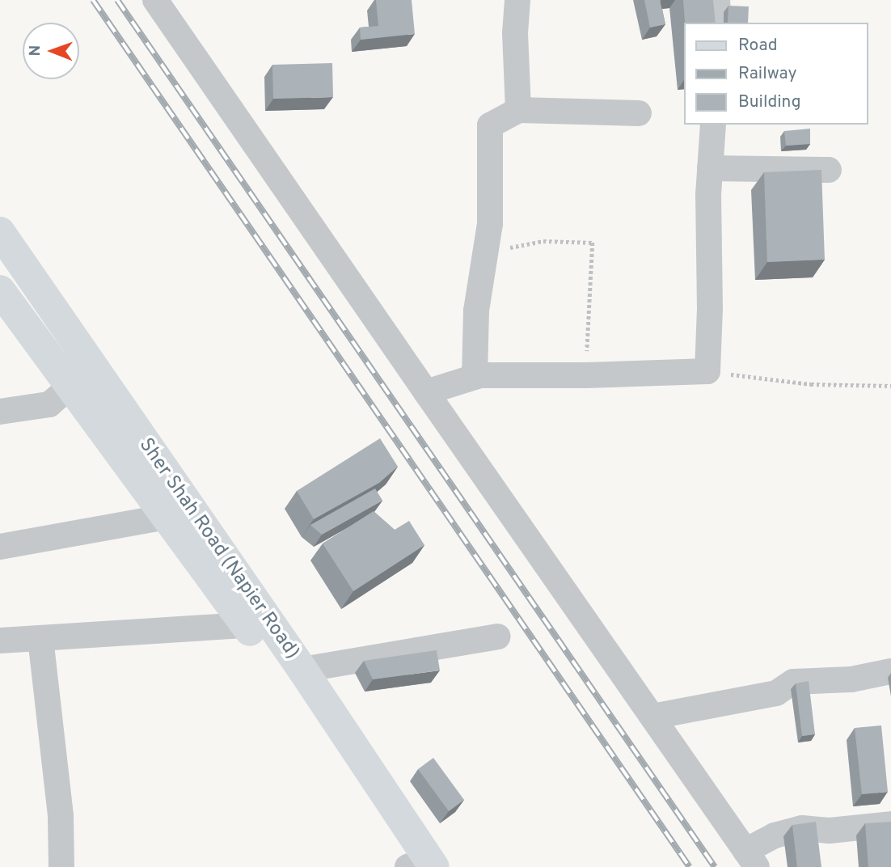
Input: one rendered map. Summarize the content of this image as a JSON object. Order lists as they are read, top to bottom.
{
  "streets": {
    "main road": ["Sher Shah Road (Napier Road)"]
  },
  "legend": ["Road", "Railway", "Building"],
  "north": "left"
}
